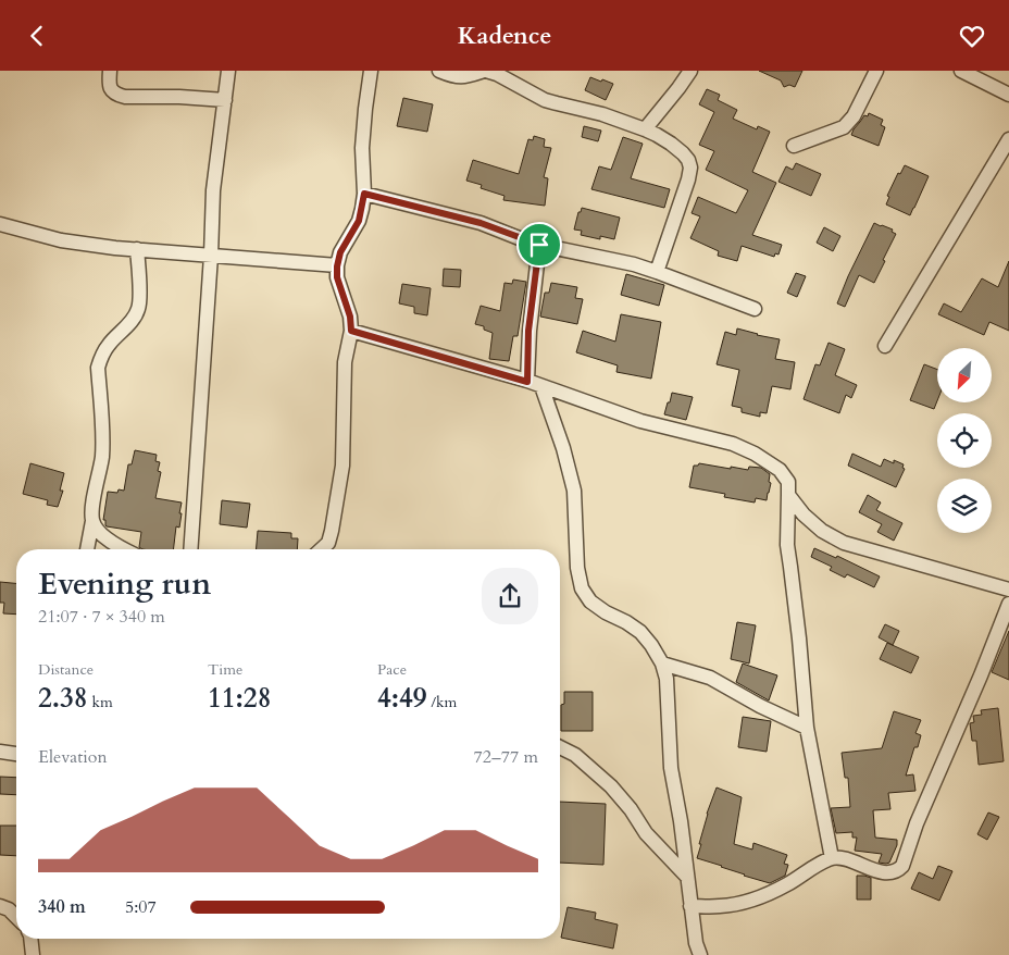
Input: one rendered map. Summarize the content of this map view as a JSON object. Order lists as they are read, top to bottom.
{
  "north": "bottom left",
  "page": {
    "header": "Kadence",
    "heading": ["Evening run", "21:07 · 7 × 340 m"],
    "stats": [
      ["Distance", "2.38 km"],
      ["Time", "11:28"],
      ["Pace", "4:49 /km"]
    ],
    "chart": ["Elevation", "72–77 m"],
    "list": [
      {
        "name": "340 m",
        "note": "5:07"
      }
    ]
  }
}
